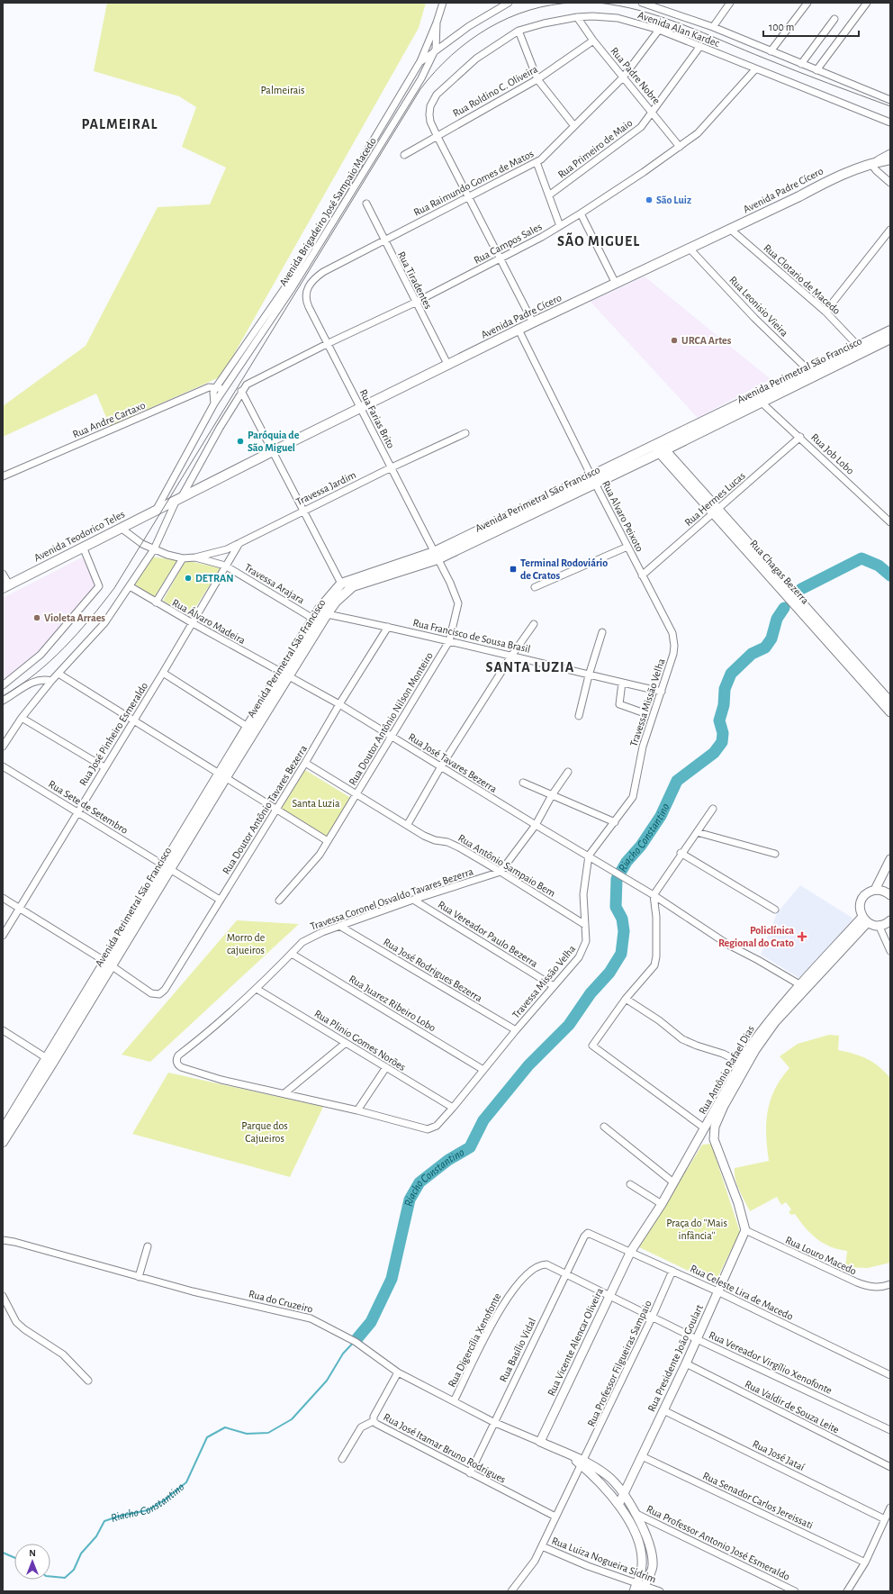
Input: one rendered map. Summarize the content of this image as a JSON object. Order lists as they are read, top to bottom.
{
  "streets": {
    "main road": ["Avenida Padre Cícero", "Avenida Perimetral São Francisco", "Avenida Teodorico Teles"],
    "street": [
      "Avenida Alan Kardec",
      "Rua Padre Nobre",
      "Rua Roldino C. Oliveira",
      "Rua Primeiro de Maio",
      "Rua Raimundo Gomes de Matos",
      "Avenida Brigadeiro José Sampaio Macedo",
      "Rua Campos Sales",
      "Rua Clotario de Macedo",
      "Rua Tiradentes",
      "Rua Leonisio Vieira",
      "Rua Farias Brito",
      "Rua Andre Cartaxo",
      "Rua Job Lobo",
      "Travessa Jardim",
      "Rua Hermes Lucas",
      "Rua Alvaro Peixoto",
      "Rua Chagas Bezerra",
      "Travessa Arajara",
      "Rua Álvaro Madeira",
      "Rua Francisco de Sousa Brasil",
      "Travessa Missão Velha",
      "Rua Doutor Antônio Nilson Monteiro",
      "Rua José Pinheiro Esmeraldo",
      "Rua José Tavares Bezerra",
      "Rua Sete de Setembro",
      "Rua Doutor Antônio Tavares Bezerra",
      "Rua Antônio Sampaio Bem",
      "Travessa Coronel Osvaldo Tavares Bezerra",
      "Rua Vereador Paulo Bezerra",
      "Rua José Rodrigues Bezerra",
      "Rua Juarez Ribeiro Lobo",
      "Rua Plinio Gomes Norões",
      "Rua Antônio Rafael Dias",
      "Rua Louro Macedo",
      "Rua Celeste Lira de Macedo",
      "Rua do Cruzeiro",
      "Rua Digercília Xenofonte",
      "Rua Vicente Alencar Oliveira",
      "Rua Basílio Vidal",
      "Rua Presidente João Goulart",
      "Rua Vereador Virgílio Xenofonte",
      "Rua Professor Filgueiras Sampaio",
      "Rua Valdir de Souza Leite",
      "Rua José Itamar Bruno Rodrigues",
      "Rua José Jataí",
      "Rua Senador Carlos Jereissati",
      "Rua Professor Antonio José Esmeraldo",
      "Rua Luiza Nogueira Sidrim"
    ]
  },
  "crossings": [
    ["Avenida Alan Kardec", "Rua Padre Nobre"],
    ["Avenida Alan Kardec", "Rua Roldino C. Oliveira"],
    ["Avenida Alan Kardec", "Rua Primeiro de Maio"],
    ["Avenida Alan Kardec", "Rua Raimundo Gomes de Matos"],
    ["Avenida Alan Kardec", "Rua Campos Sales"],
    ["Rua Padre Nobre", "Rua Roldino C. Oliveira"],
    ["Rua Padre Nobre", "Rua Primeiro de Maio"],
    ["Rua Padre Nobre", "Rua Raimundo Gomes de Matos"],
    ["Rua Padre Nobre", "Rua Campos Sales"],
    ["Rua Raimundo Gomes de Matos", "Rua Tiradentes"],
    ["Rua Raimundo Gomes de Matos", "Rua Farias Brito"],
    ["Avenida Padre Cícero", "Rua Clotario de Macedo"],
    ["Avenida Padre Cícero", "Rua Tiradentes"],
    ["Avenida Padre Cícero", "Rua Leonisio Vieira"],
    ["Avenida Padre Cícero", "Rua Farias Brito"],
    ["Avenida Padre Cícero", "Rua Alvaro Peixoto"],
    ["Avenida Padre Cícero", "Avenida Teodorico Teles"],
    ["Avenida Brigadeiro José Sampaio Macedo", "Rua Andre Cartaxo"],
    ["Avenida Brigadeiro José Sampaio Macedo", "Avenida Teodorico Teles"],
    ["Rua Campos Sales", "Rua Tiradentes"],
    ["Rua Campos Sales", "Rua Farias Brito"],
    ["Rua Clotario de Macedo", "Avenida Perimetral São Francisco"],
    ["Rua Leonisio Vieira", "Avenida Perimetral São Francisco"],
    ["Avenida Perimetral São Francisco", "Rua Farias Brito"],
    ["Avenida Perimetral São Francisco", "Rua Job Lobo"],
    ["Avenida Perimetral São Francisco", "Rua Alvaro Peixoto"],
    ["Avenida Perimetral São Francisco", "Rua Chagas Bezerra"],
    ["Avenida Perimetral São Francisco", "Travessa Arajara"],
    ["Avenida Perimetral São Francisco", "Rua Álvaro Madeira"],
    ["Avenida Perimetral São Francisco", "Rua Francisco de Sousa Brasil"],
    ["Avenida Perimetral São Francisco", "Rua Doutor Antônio Nilson Monteiro"],
    ["Avenida Perimetral São Francisco", "Rua José Tavares Bezerra"],
    ["Avenida Perimetral São Francisco", "Rua Sete de Setembro"],
    ["Avenida Perimetral São Francisco", "Rua Doutor Antônio Tavares Bezerra"],
    ["Rua Farias Brito", "Travessa Jardim"],
    ["Rua Farias Brito", "Rua Doutor Antônio Nilson Monteiro"],
    ["Rua Job Lobo", "Rua Hermes Lucas"],
    ["Travessa Jardim", "Avenida Teodorico Teles"],
    ["Travessa Jardim", "Travessa Arajara"],
    ["Travessa Jardim", "Rua José Pinheiro Esmeraldo"],
    ["Rua Hermes Lucas", "Rua Alvaro Peixoto"],
    ["Rua Hermes Lucas", "Rua Chagas Bezerra"],
    ["Rua Alvaro Peixoto", "Travessa Missão Velha"],
    ["Travessa Arajara", "Rua José Pinheiro Esmeraldo"],
    ["Rua Álvaro Madeira", "Rua José Pinheiro Esmeraldo"],
    ["Rua Álvaro Madeira", "Rua José Tavares Bezerra"],
    ["Rua Francisco de Sousa Brasil", "Travessa Missão Velha"],
    ["Rua Francisco de Sousa Brasil", "Rua Doutor Antônio Nilson Monteiro"],
    ["Rua Francisco de Sousa Brasil", "Rua Doutor Antônio Tavares Bezerra"],
    ["Travessa Missão Velha", "Rua José Tavares Bezerra"],
    ["Travessa Missão Velha", "Rua Antônio Sampaio Bem"],
    ["Travessa Missão Velha", "Rua Vereador Paulo Bezerra"],
    ["Travessa Missão Velha", "Rua José Rodrigues Bezerra"],
    ["Travessa Missão Velha", "Rua Juarez Ribeiro Lobo"],
    ["Travessa Missão Velha", "Rua Plinio Gomes Norões"],
    ["Rua Doutor Antônio Nilson Monteiro", "Rua José Tavares Bezerra"],
    ["Rua Doutor Antônio Nilson Monteiro", "Rua Antônio Sampaio Bem"],
    ["Rua José Pinheiro Esmeraldo", "Rua Sete de Setembro"],
    ["Rua José Tavares Bezerra", "Rua Doutor Antônio Tavares Bezerra"],
    ["Rua José Tavares Bezerra", "Rua Antônio Rafael Dias"],
    ["Rua Sete de Setembro", "Rua Doutor Antônio Tavares Bezerra"],
    ["Rua Doutor Antônio Tavares Bezerra", "Rua Antônio Sampaio Bem"],
    ["Rua Antônio Sampaio Bem", "Travessa Coronel Osvaldo Tavares Bezerra"],
    ["Travessa Coronel Osvaldo Tavares Bezerra", "Rua Vereador Paulo Bezerra"],
    ["Travessa Coronel Osvaldo Tavares Bezerra", "Rua José Rodrigues Bezerra"],
    ["Travessa Coronel Osvaldo Tavares Bezerra", "Rua Juarez Ribeiro Lobo"],
    ["Travessa Coronel Osvaldo Tavares Bezerra", "Rua Plinio Gomes Norões"],
    ["Rua Antônio Rafael Dias", "Rua Louro Macedo"],
    ["Rua Antônio Rafael Dias", "Rua Celeste Lira de Macedo"],
    ["Rua Antônio Rafael Dias", "Rua Vicente Alencar Oliveira"],
    ["Rua Antônio Rafael Dias", "Rua Presidente João Goulart"],
    ["Rua Louro Macedo", "Rua Presidente João Goulart"],
    ["Rua Celeste Lira de Macedo", "Rua Vicente Alencar Oliveira"],
    ["Rua Celeste Lira de Macedo", "Rua Basílio Vidal"],
    ["Rua Celeste Lira de Macedo", "Rua Presidente João Goulart"],
    ["Rua Celeste Lira de Macedo", "Rua Professor Filgueiras Sampaio"],
    ["Rua do Cruzeiro", "Rua Digercília Xenofonte"],
    ["Rua do Cruzeiro", "Rua Vicente Alencar Oliveira"],
    ["Rua do Cruzeiro", "Rua Basílio Vidal"],
    ["Rua do Cruzeiro", "Rua Professor Filgueiras Sampaio"],
    ["Rua do Cruzeiro", "Rua José Itamar Bruno Rodrigues"],
    ["Rua Digercília Xenofonte", "Rua Vereador Virgílio Xenofonte"],
    ["Rua Vicente Alencar Oliveira", "Rua Vereador Virgílio Xenofonte"],
    ["Rua Basílio Vidal", "Rua Vereador Virgílio Xenofonte"],
    ["Rua Basílio Vidal", "Rua José Itamar Bruno Rodrigues"],
    ["Rua Presidente João Goulart", "Rua Vereador Virgílio Xenofonte"],
    ["Rua Presidente João Goulart", "Rua Valdir de Souza Leite"],
    ["Rua Presidente João Goulart", "Rua José Jataí"],
    ["Rua Presidente João Goulart", "Rua Senador Carlos Jereissati"],
    ["Rua Vereador Virgílio Xenofonte", "Rua Professor Filgueiras Sampaio"],
    ["Rua Professor Filgueiras Sampaio", "Rua José Itamar Bruno Rodrigues"],
    ["Rua Professor Filgueiras Sampaio", "Rua Luiza Nogueira Sidrim"]
  ],
  "districts": ["PALMEIRAL", "SÃO MIGUEL", "SANTA LUZIA"],
  "water": ["Riacho Constantino"],
  "parks": [
    "Palmeirais",
    "Santa Luzia",
    "Morro de cajueiros",
    "Parque dos Cajueiros",
    "Praça do ''Mais infância''"
  ],
  "places": {
    "other": [
      "São Luiz",
      "URCA Artes",
      "Paróquia de São Miguel",
      "DETRAN",
      "Violeta Arraes"
    ],
    "transit": ["Terminal Rodoviário de Cratos"],
    "health": ["Policlínica Regional do Crato"]
  },
  "scale_bar": "100 m",
  "north": "top"
}
